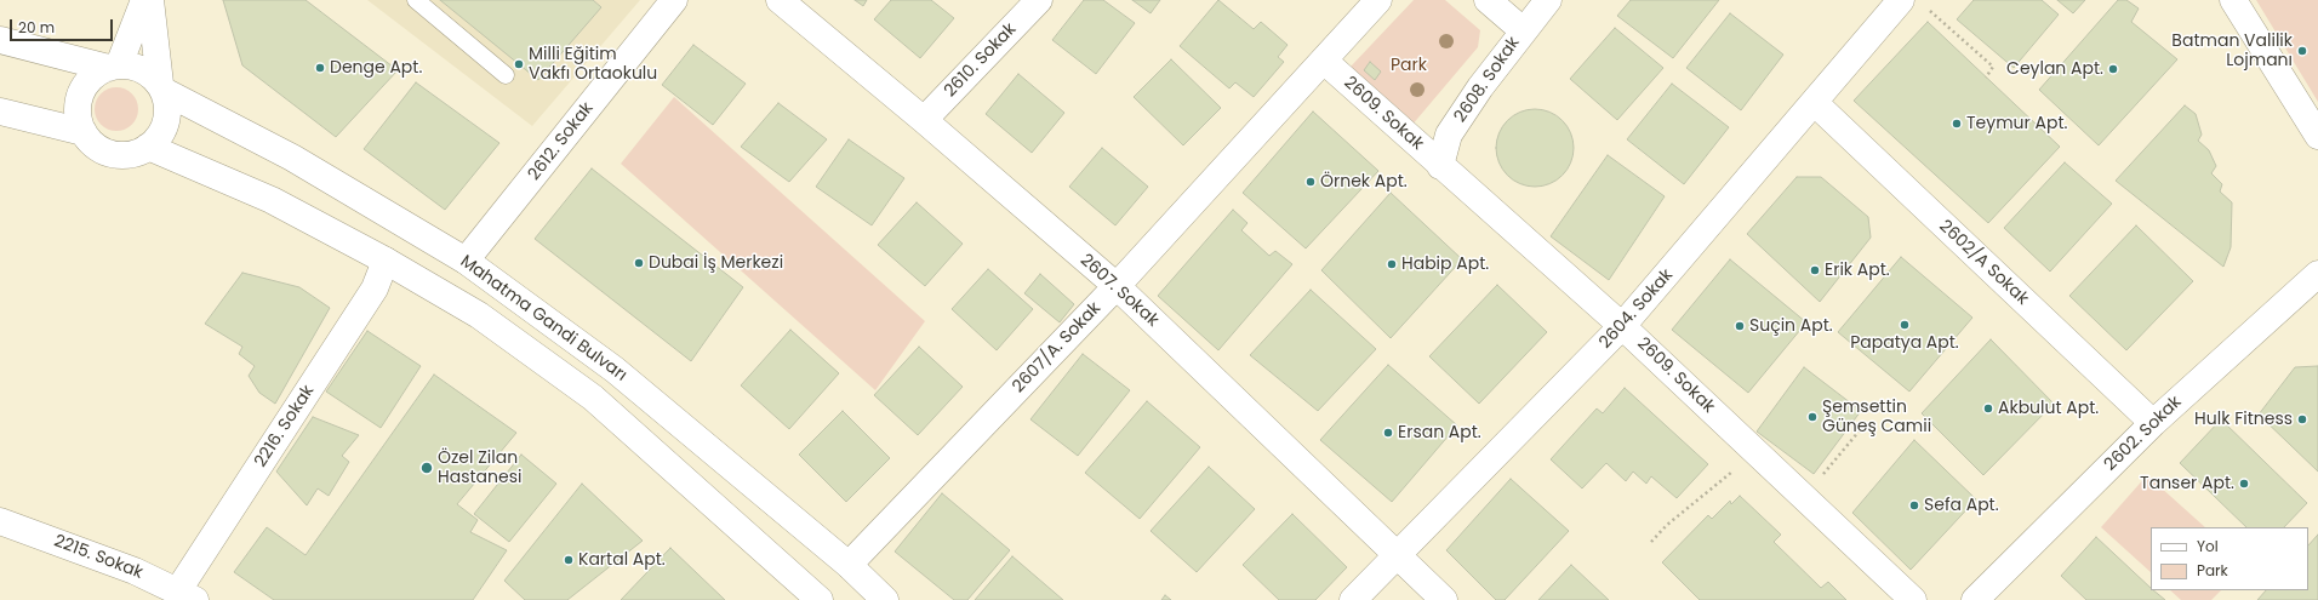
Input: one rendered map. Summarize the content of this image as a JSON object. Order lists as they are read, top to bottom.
{
  "streets": {
    "street": [
      "2610. Sokak",
      "2608. Sokak",
      "2609. Sokak",
      "2612. Sokak",
      "2602/A Sokak",
      "2607. Sokak",
      "2604. Sokak",
      "Mahatma Gandi Bulvarı",
      "2607/A. Sokak",
      "2216. Sokak",
      "2602. Sokak",
      "2215. Sokak"
    ]
  },
  "crossings": [
    ["2610. Sokak", "2607. Sokak"],
    ["2608. Sokak", "2609. Sokak"],
    ["2609. Sokak", "2604. Sokak"],
    ["2609. Sokak", "2607/A. Sokak"],
    ["2612. Sokak", "Mahatma Gandi Bulvarı"],
    ["2602/A Sokak", "2604. Sokak"],
    ["2602/A Sokak", "2602. Sokak"],
    ["2607. Sokak", "2604. Sokak"],
    ["2607. Sokak", "2607/A. Sokak"],
    ["Mahatma Gandi Bulvarı", "2607/A. Sokak"],
    ["Mahatma Gandi Bulvarı", "2216. Sokak"],
    ["2216. Sokak", "2215. Sokak"]
  ],
  "parks": ["Park"],
  "places": [
    "Batman Valilik Lojmanı",
    "Milli Eğitim Vakfı Ortaokulu",
    "Denge Apt.",
    "Ceylan Apt.",
    "Teymur Apt.",
    "Örnek Apt.",
    "Dubai İş Merkezi",
    "Habip Apt.",
    "Erik Apt.",
    "Papatya Apt.",
    "Suçin Apt.",
    "Akbulut Apt.",
    "Şemsettin Güneş Camii",
    "Hulk Fitness",
    "Ersan Apt.",
    "Özel Zilan Hastanesi",
    "Tanser Apt.",
    "Sefa Apt.",
    "Kartal Apt."
  ],
  "legend": ["Yol", "Park"],
  "scale_bar": "20 m"
}
